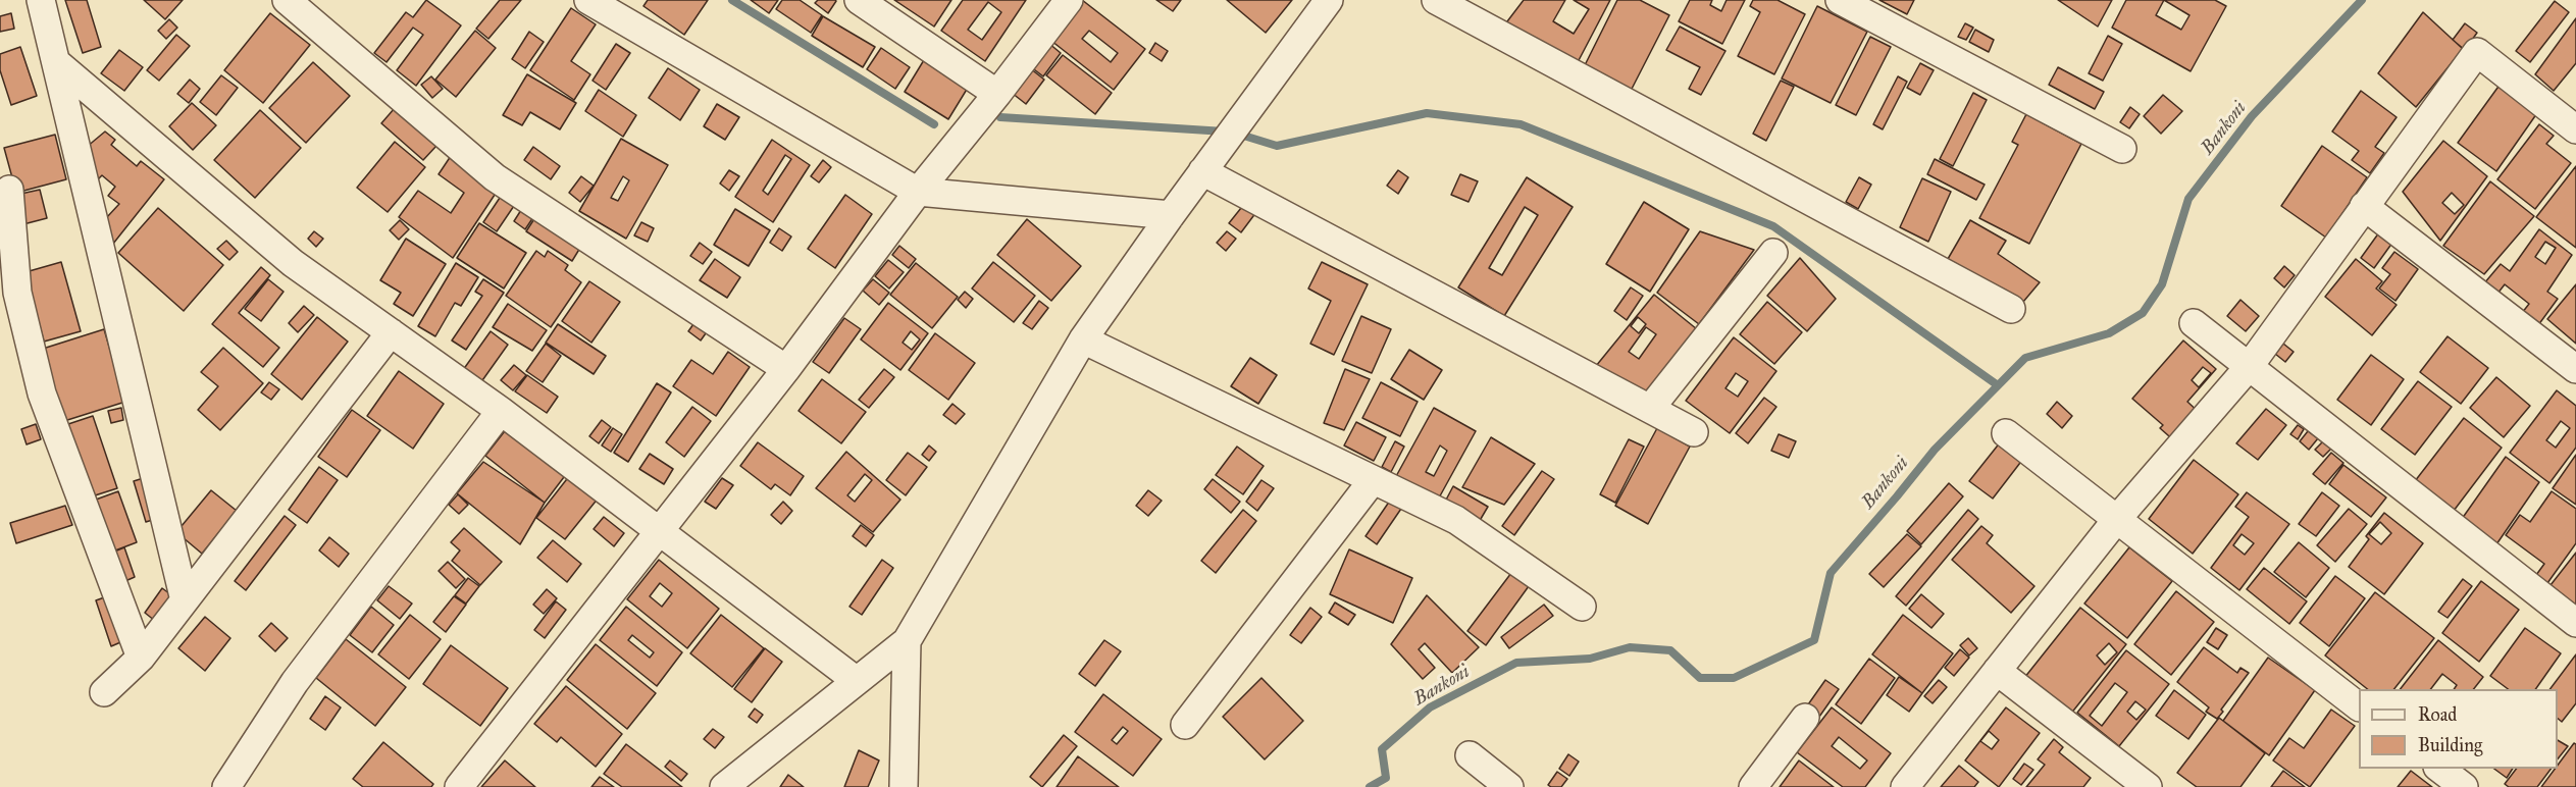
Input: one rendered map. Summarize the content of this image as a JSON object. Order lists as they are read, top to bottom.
{
  "water": ["Bankoni"],
  "legend": ["Road", "Building"]
}
